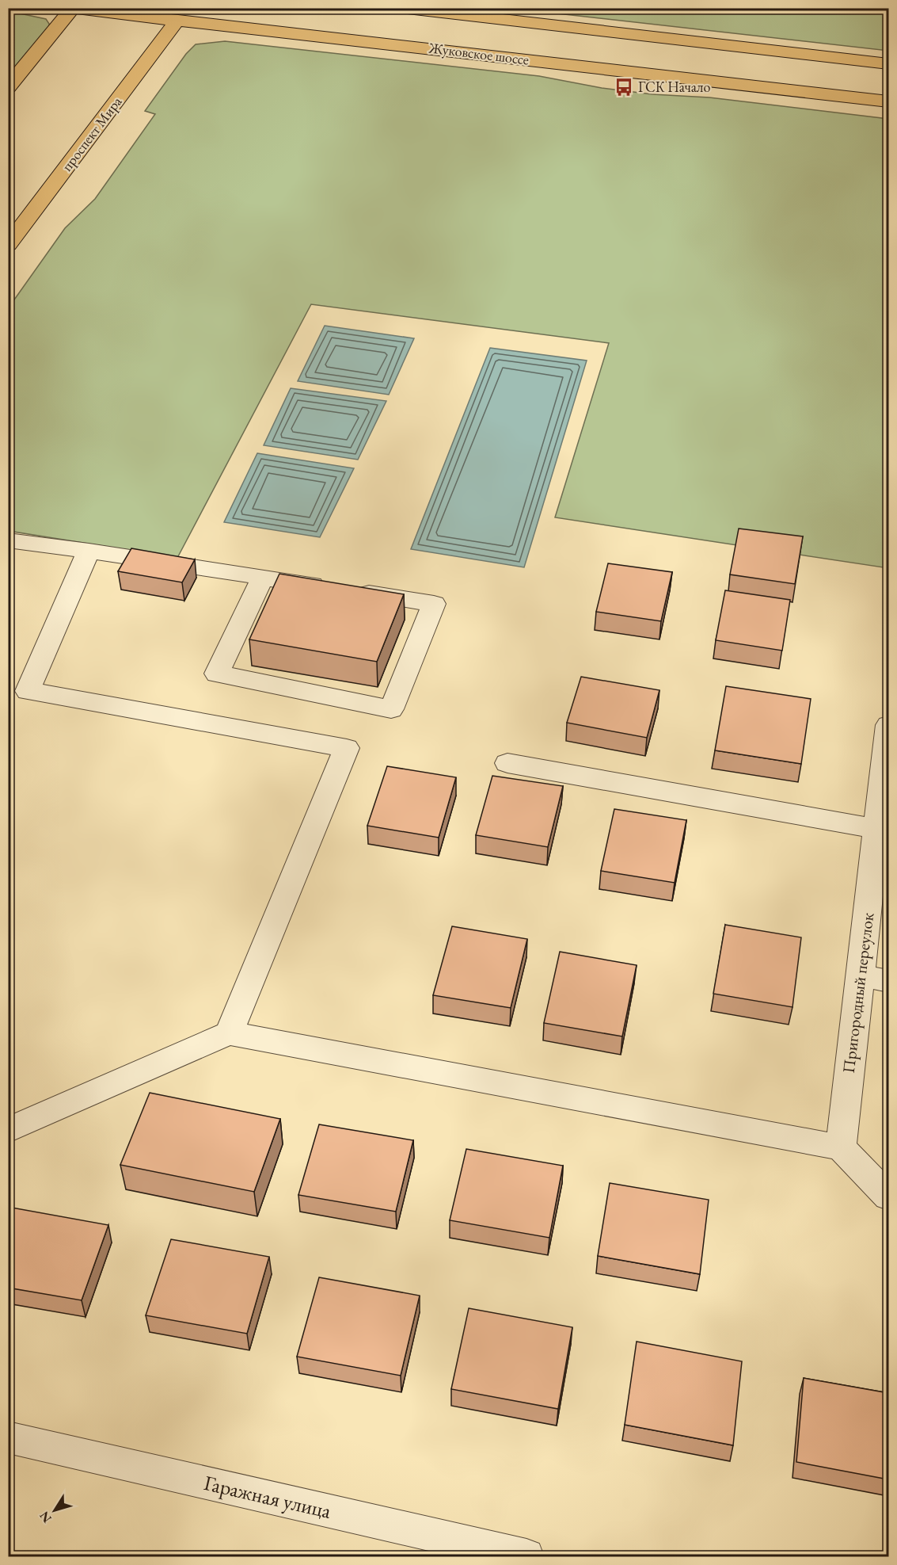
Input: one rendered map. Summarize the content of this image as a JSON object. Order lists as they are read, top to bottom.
{
  "streets": {
    "main road": ["Жуковское шоссе", "проспект Мира"],
    "street": ["Пригородный переулок", "Гаражная улица"]
  },
  "crossings": [
    ["Жуковское шоссе", "проспект Мира"]
  ],
  "places": {
    "bus stop": ["ГСК Начало"]
  },
  "north": "bottom left"
}
